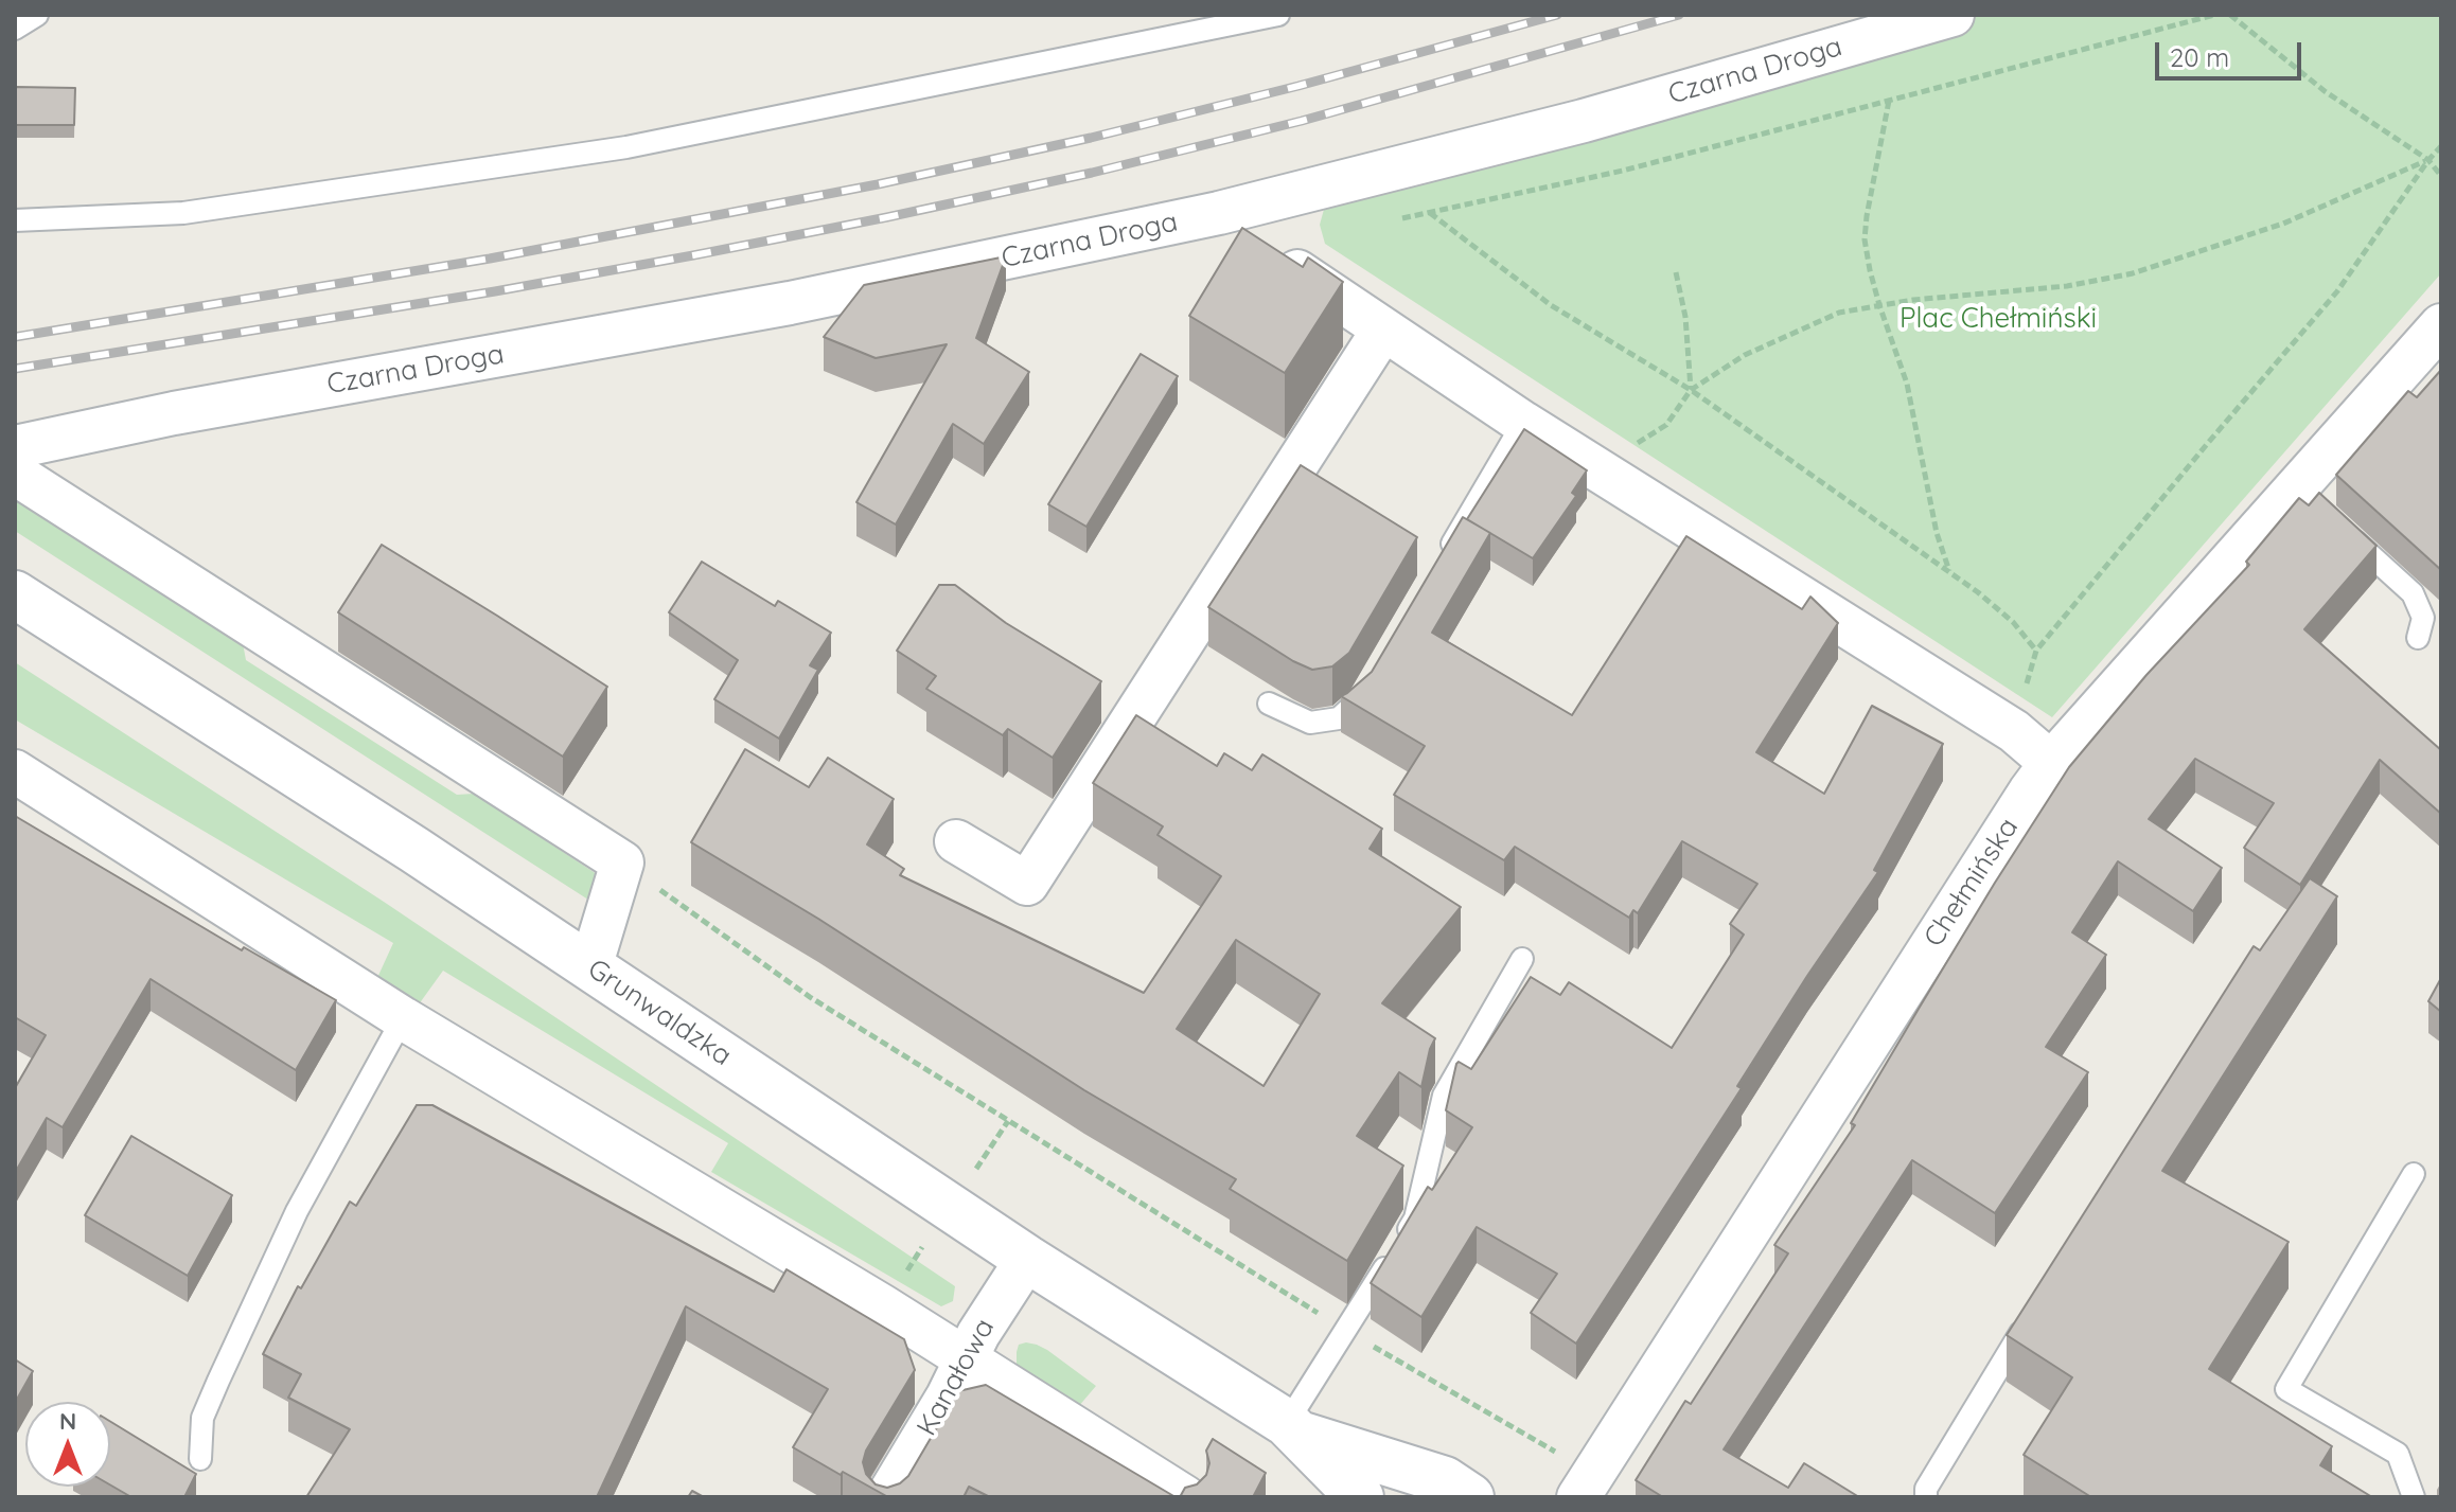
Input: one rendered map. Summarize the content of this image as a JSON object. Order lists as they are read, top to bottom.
{
  "streets": {
    "main road": ["Grunwaldzka"],
    "street": ["Czarna Droga", "Chełmińska", "Kanałowa"]
  },
  "crossings": [
    ["Grunwaldzka", "Kanałowa"]
  ],
  "parks": ["Plac Chełmiński"],
  "scale_bar": "20 m",
  "north": "top"
}
